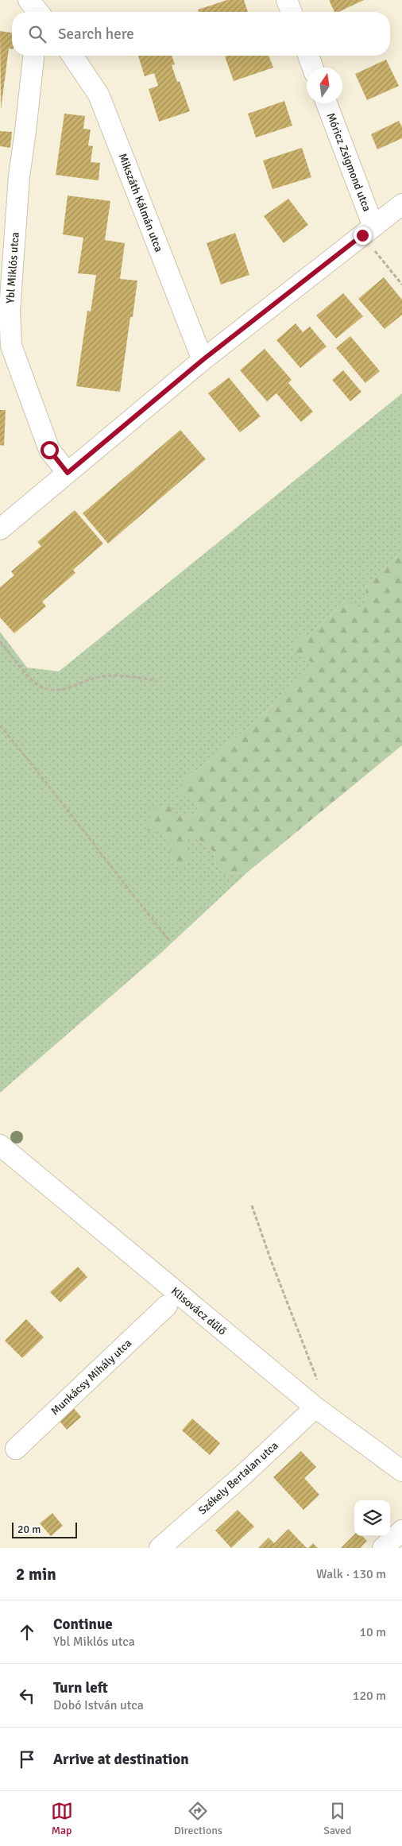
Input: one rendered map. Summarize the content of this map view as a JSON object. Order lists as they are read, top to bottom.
{
  "streets": {
    "street": [
      "Móricz Zsigmond utca",
      "Mikszáth Kálmán utca",
      "Ybl Miklós utca",
      "Klisovácz dűlő",
      "Munkácsy Mihály utca",
      "Székely Bertalan utca"
    ]
  },
  "crossings": [
    ["Klisovácz dűlő", "Székely Bertalan utca"]
  ],
  "scale_bar": "20 m",
  "north": "top",
  "page": {
    "search": "Search here",
    "scale": "20 m",
    "heading": ["2 min", "Walk · 130 m"],
    "list": [
      ["Continue", "Ybl Miklós utca", "10 m"],
      ["Turn left", "Dobó István utca", "120 m"],
      "Arrive at destination"
    ],
    "nav": ["Map", "Directions", "Saved"]
  }
}
